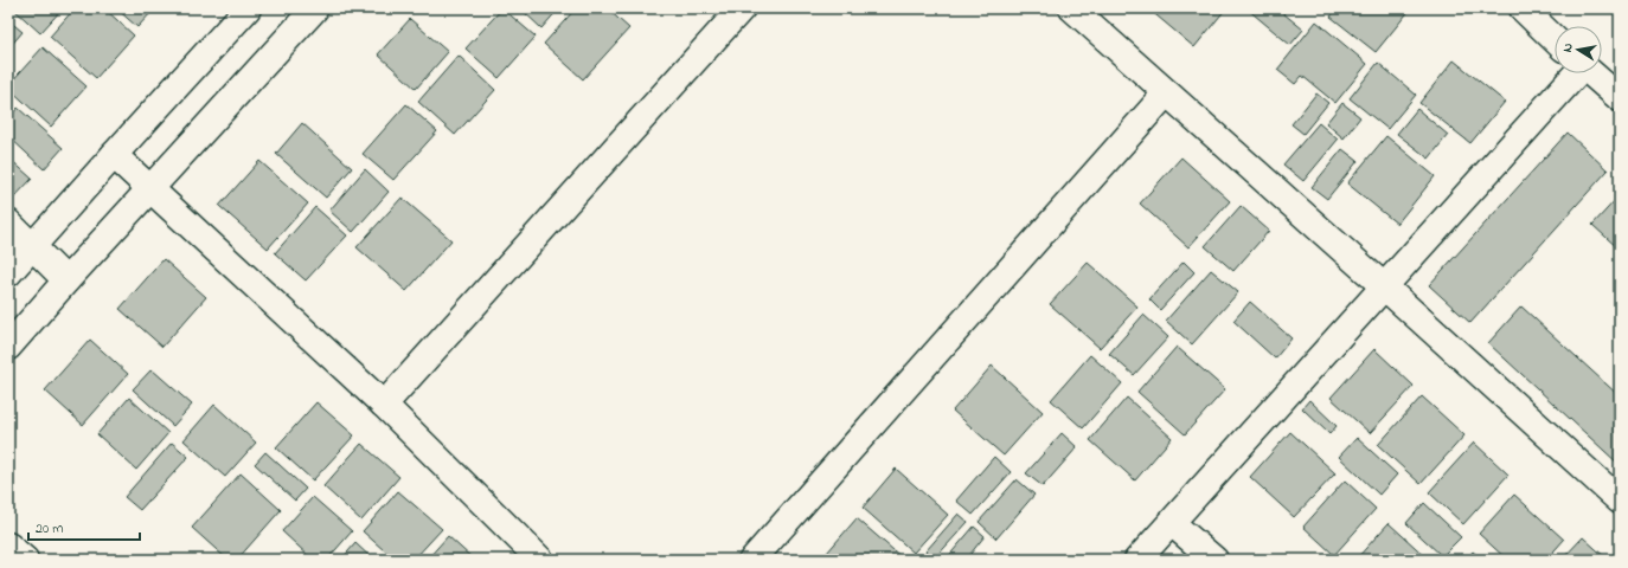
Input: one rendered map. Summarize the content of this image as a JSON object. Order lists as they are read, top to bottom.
{
  "scale_bar": "20 m",
  "north": "left"
}
